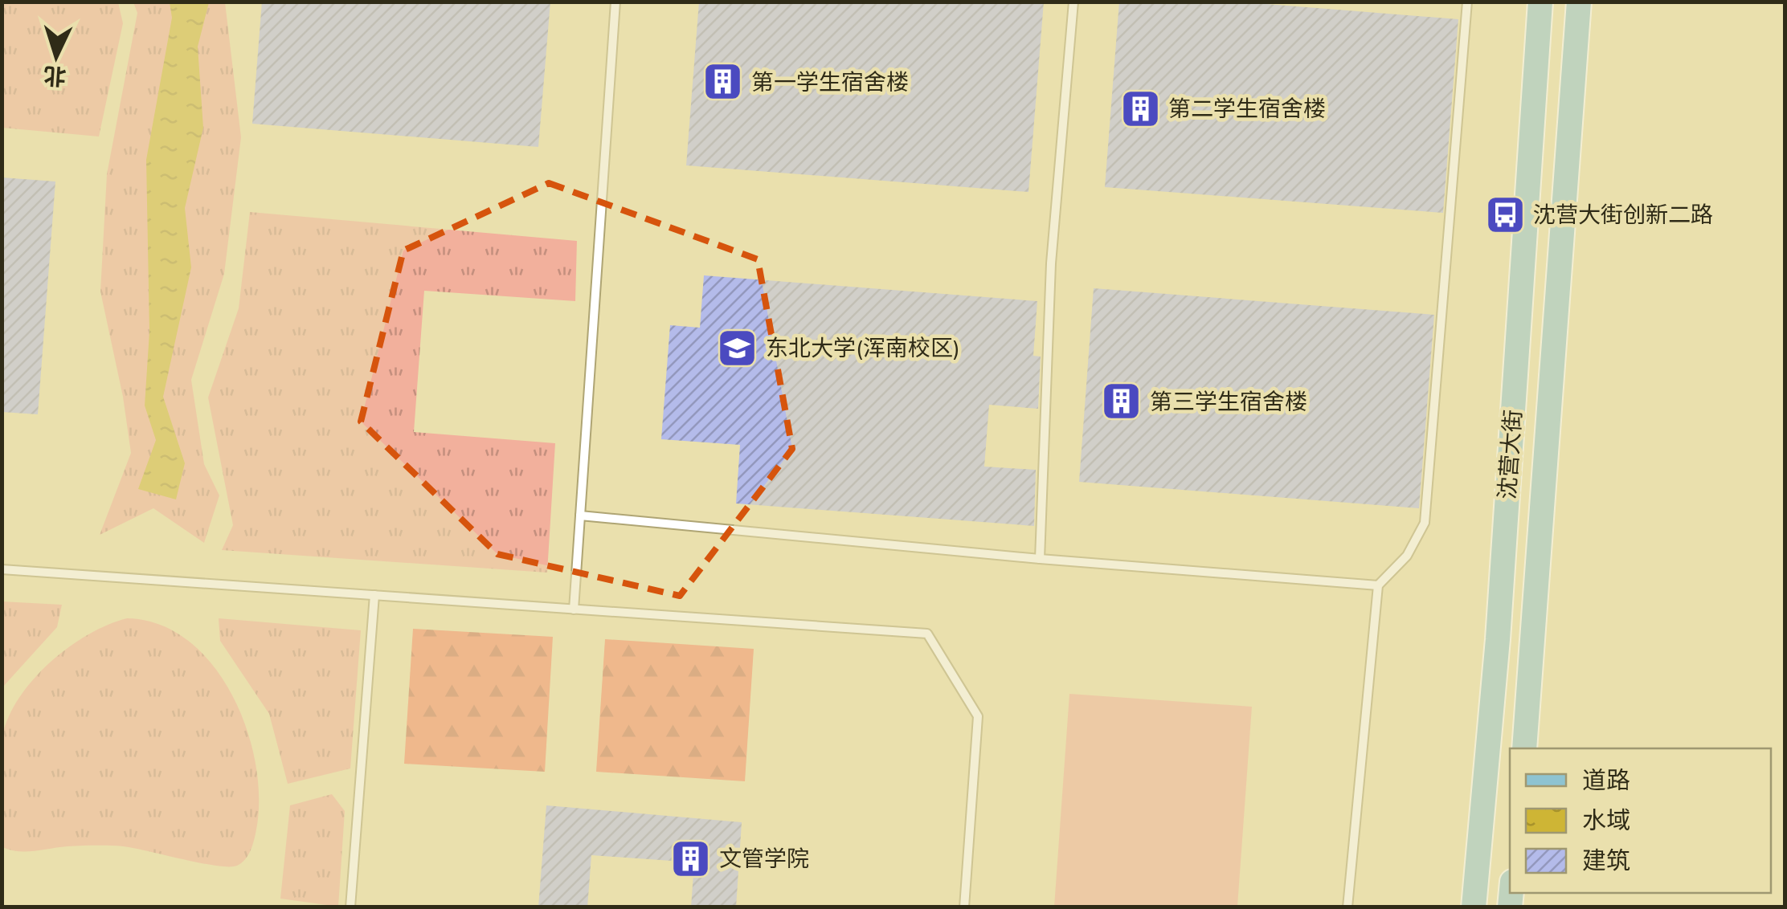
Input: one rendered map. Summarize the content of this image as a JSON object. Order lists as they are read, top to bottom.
{
  "streets": {
    "main road": ["沈营大街"]
  },
  "places": {
    "building": [
      "第一学生宿舍楼",
      "第二学生宿舍楼",
      "第三学生宿舍楼",
      "文管学院"
    ],
    "bus stop": ["沈营大街创新二路"],
    "school or university": ["东北大学(浑南校区)"]
  },
  "legend": ["道路", "水域", "建筑"],
  "north": "bottom"
}
